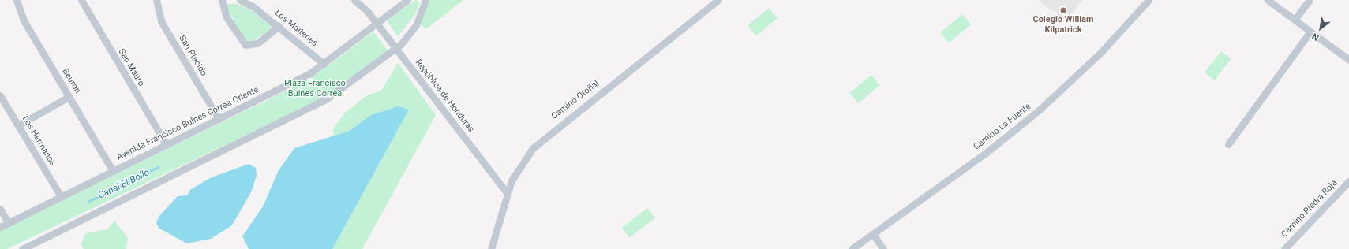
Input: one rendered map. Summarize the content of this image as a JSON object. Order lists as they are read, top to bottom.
{
  "streets": {
    "street": [
      "Los Maitenes",
      "San Placido",
      "San Mauro",
      "Beuron",
      "República de Honduras",
      "Camino Otoñal",
      "Avenida Francisco Bulnes Correa Oriente",
      "Camino La Fuente",
      "Los Hermanos",
      "Camino Piedra Roja"
    ]
  },
  "crossings": [
    ["Los Maitenes", "Avenida Francisco Bulnes Correa Oriente"],
    ["San Placido", "Avenida Francisco Bulnes Correa Oriente"],
    ["San Mauro", "Avenida Francisco Bulnes Correa Oriente"],
    ["Beuron", "Avenida Francisco Bulnes Correa Oriente"],
    ["República de Honduras", "Camino Otoñal"],
    ["República de Honduras", "Avenida Francisco Bulnes Correa Oriente"],
    ["Avenida Francisco Bulnes Correa Oriente", "Los Hermanos"]
  ],
  "water": ["Canal El Bollo"],
  "parks": ["Plaza Francisco Bulnes Correa"],
  "places": ["Colegio William Kilpatrick"],
  "north": "bottom left"
}
